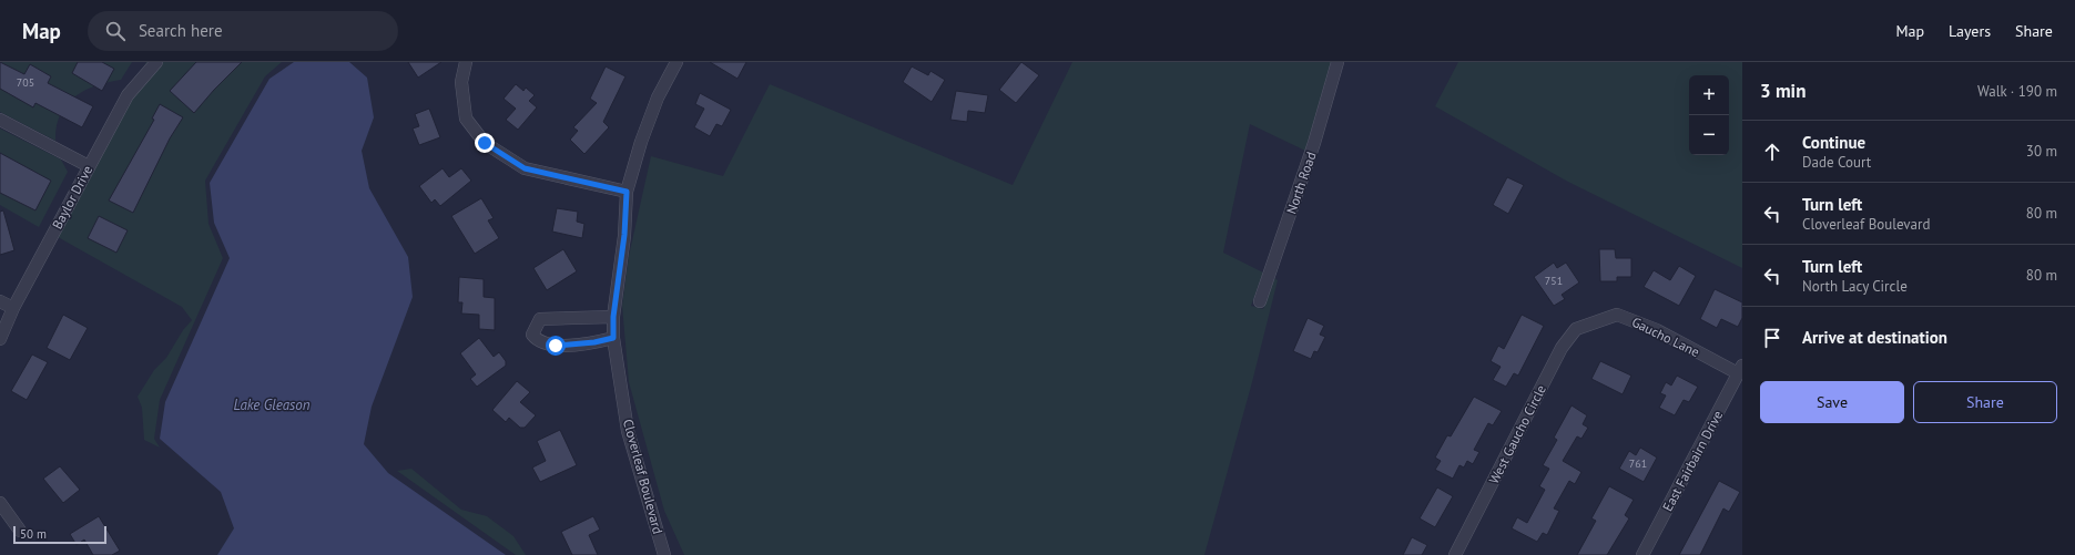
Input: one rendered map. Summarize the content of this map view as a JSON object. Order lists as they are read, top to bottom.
{
  "streets": {
    "street": [
      "North Road",
      "Baylor Drive",
      "Gaucho Lane",
      "West Gaucho Circle",
      "East Fairbairn Drive",
      "Cloverleaf Boulevard"
    ]
  },
  "crossings": [
    ["Gaucho Lane", "West Gaucho Circle"],
    ["Gaucho Lane", "East Fairbairn Drive"]
  ],
  "water": ["Lake Gleason"],
  "house_numbers": ["705", "751", "761"],
  "scale_bar": "50 m",
  "page": {
    "header": "Map",
    "search": "Search here",
    "nav": ["Map", "Layers", "Share"],
    "heading": ["3 min", "Walk · 190 m"],
    "map_buttons": ["+", "−"],
    "list": [
      ["Continue", "Dade Court", "30 m"],
      ["Turn left", "Cloverleaf Boulevard", "80 m"],
      ["Turn left", "North Lacy Circle", "80 m"],
      "Arrive at destination"
    ],
    "buttons": ["Save", "Share"],
    "scale": "50 m"
  }
}
